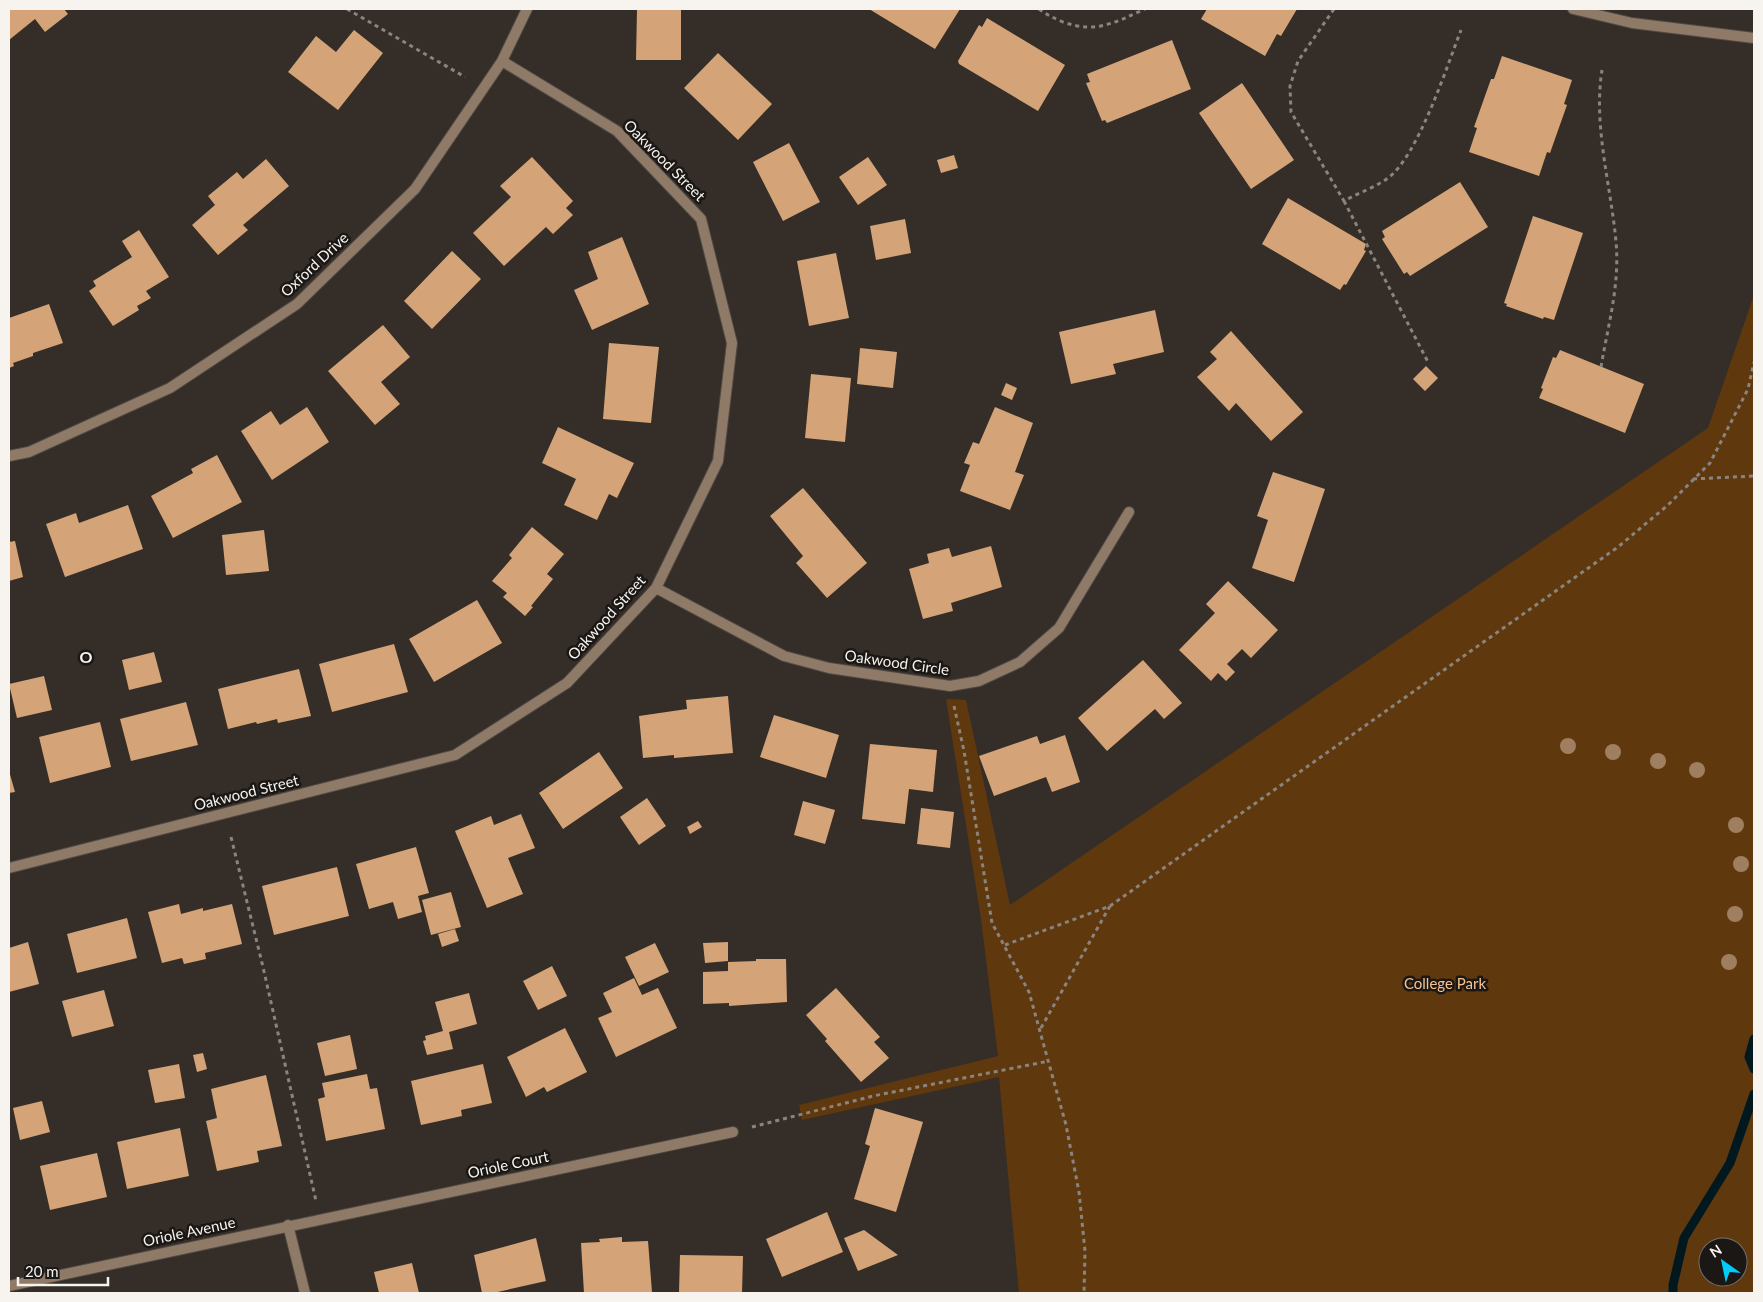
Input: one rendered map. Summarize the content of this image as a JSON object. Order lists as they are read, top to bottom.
{
  "streets": {
    "street": [
      "Oakwood Street",
      "Oxford Drive",
      "Oakwood Circle",
      "Oriole Court",
      "Oriole Avenue"
    ]
  },
  "crossings": [
    ["Oakwood Street", "Oxford Drive"],
    ["Oakwood Street", "Oakwood Circle"],
    ["Oriole Court", "Oriole Avenue"]
  ],
  "districts": ["O"],
  "parks": ["College Park"],
  "scale_bar": "20 m",
  "north": "top left"
}
